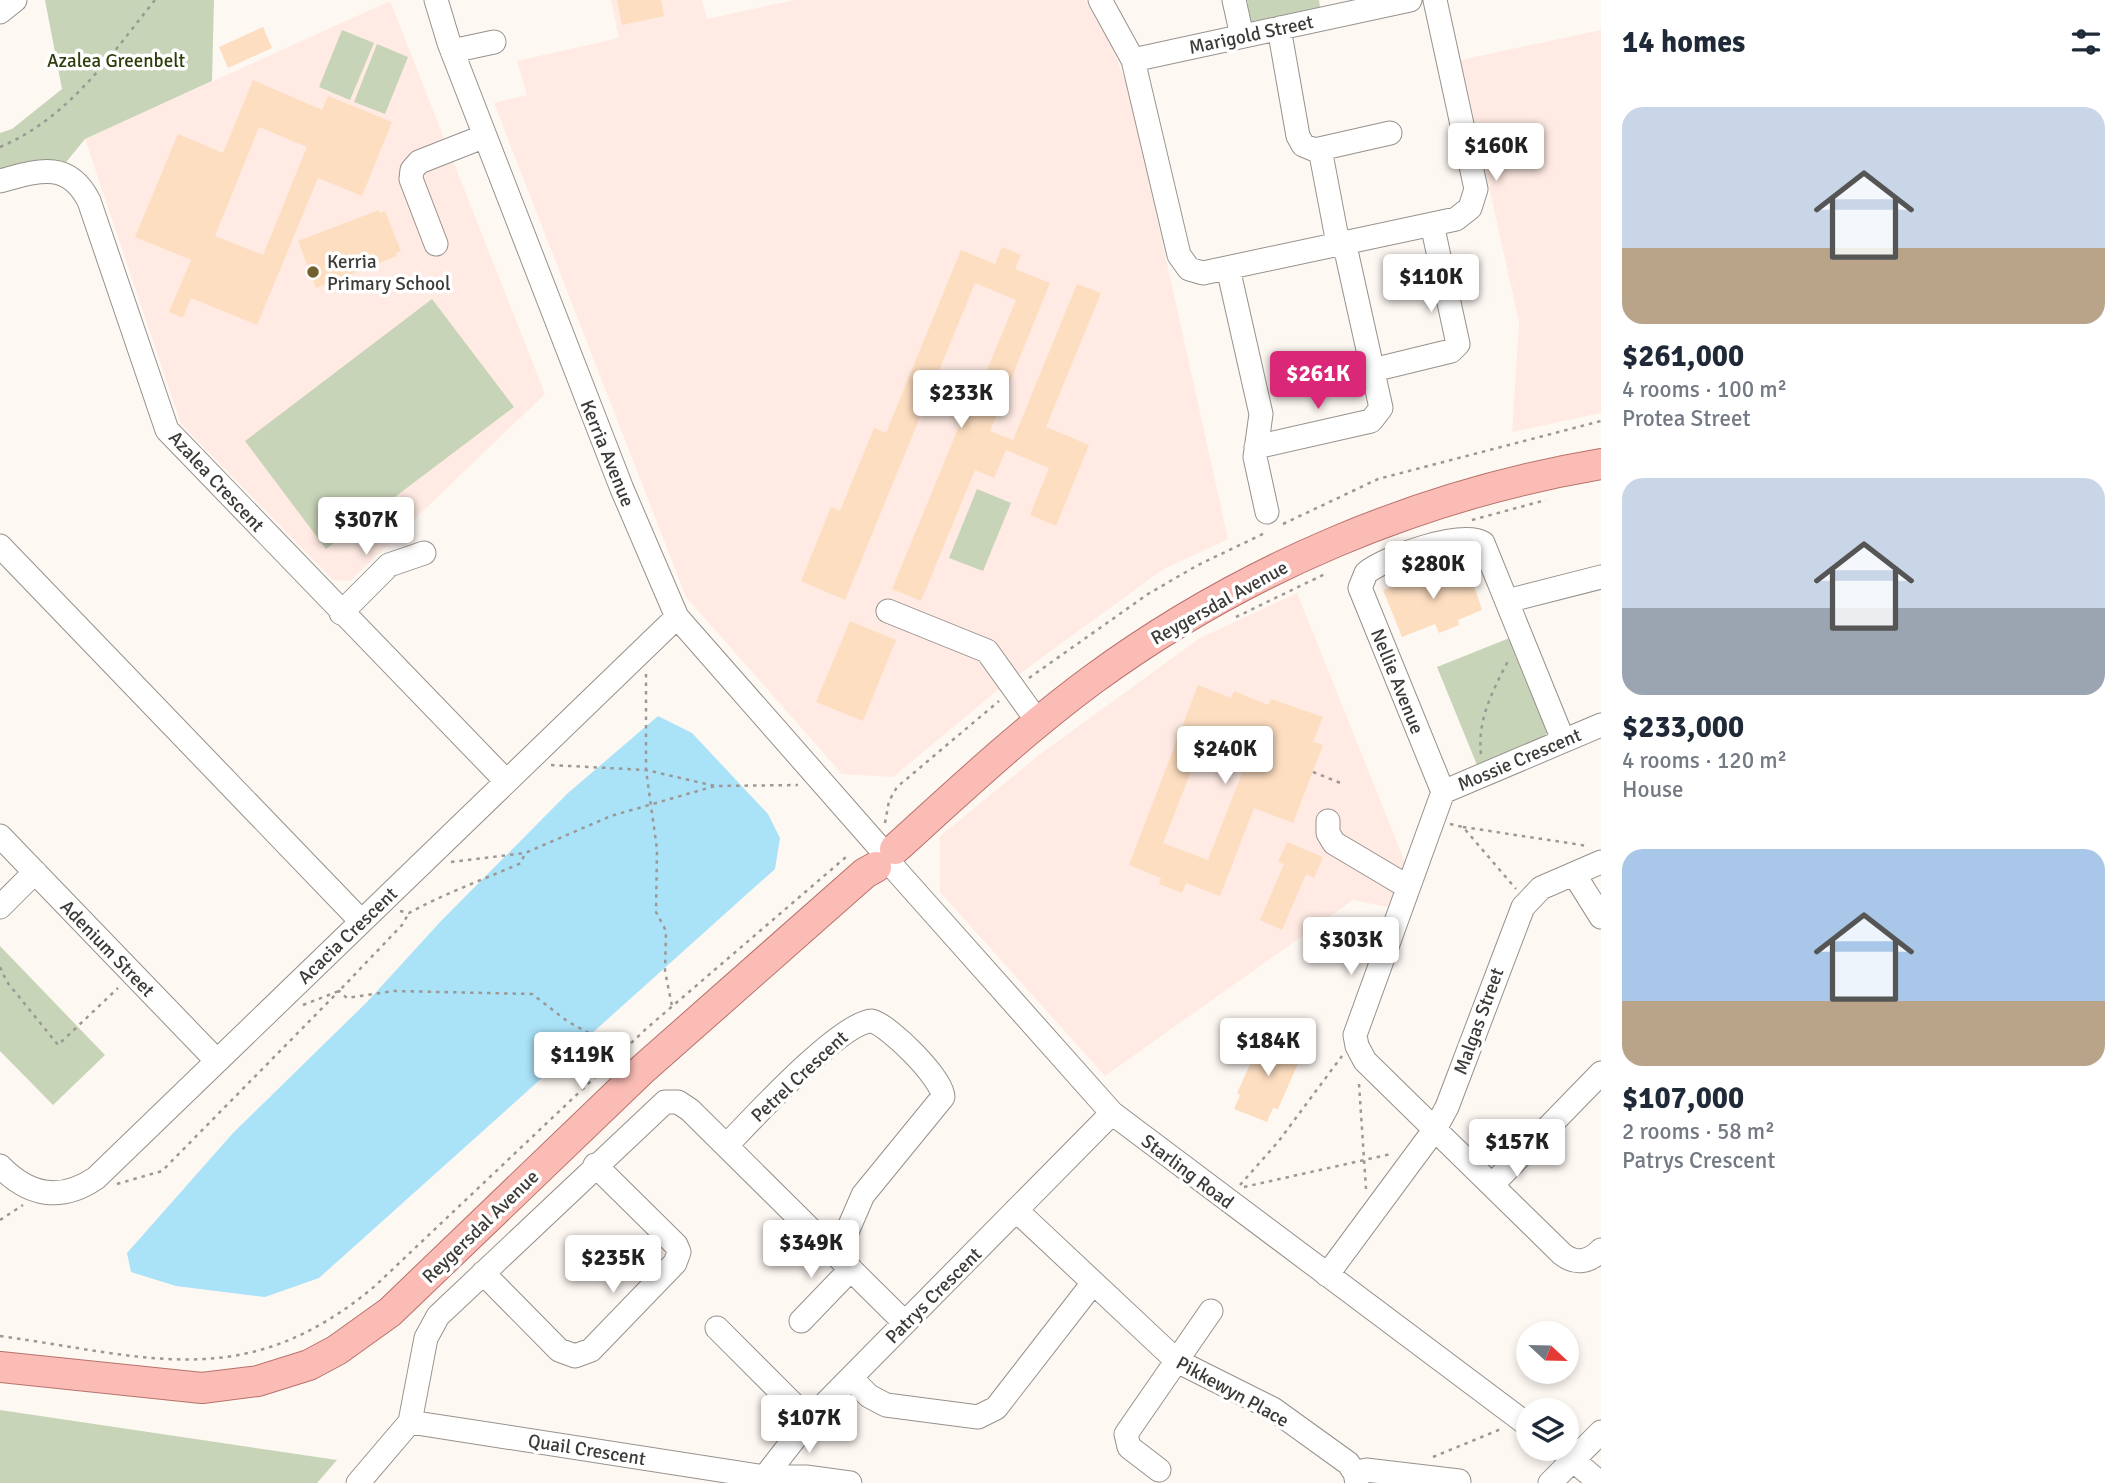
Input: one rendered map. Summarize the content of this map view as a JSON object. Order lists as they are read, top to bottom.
{
  "streets": {
    "main road": ["Reygersdal Avenue"],
    "street": [
      "Marigold Street",
      "Kerria Avenue",
      "Azalea Crescent",
      "Nellie Avenue",
      "Mossie Crescent",
      "Acacia Crescent",
      "Adenium Street",
      "Malgas Street",
      "Petrel Crescent",
      "Starling Road",
      "Patrys Crescent",
      "Pikkewyn Place",
      "Quail Crescent"
    ]
  },
  "crossings": [
    ["Kerria Avenue", "Reygersdal Avenue"],
    ["Kerria Avenue", "Acacia Crescent"],
    ["Kerria Avenue", "Starling Road"],
    ["Azalea Crescent", "Acacia Crescent"],
    ["Reygersdal Avenue", "Starling Road"],
    ["Nellie Avenue", "Mossie Crescent"],
    ["Acacia Crescent", "Adenium Street"],
    ["Malgas Street", "Starling Road"],
    ["Starling Road", "Patrys Crescent"],
    ["Patrys Crescent", "Pikkewyn Place"],
    ["Patrys Crescent", "Quail Crescent"]
  ],
  "parks": ["Azalea Greenbelt"],
  "places": ["Kerria Primary School"],
  "north": "right",
  "page": {
    "heading": "14 homes",
    "list": [
      {
        "name": "$261,000",
        "note": "4 rooms · 100 m² · Protea Street"
      },
      {
        "name": "$233,000",
        "note": "4 rooms · 120 m² · House"
      },
      {
        "name": "$107,000",
        "note": "2 rooms · 58 m² · Patrys Crescent"
      }
    ],
    "price": [
      "$160K",
      "$110K",
      "$261K",
      "$233K",
      "$307K",
      "$280K",
      "$240K",
      "$303K",
      "$184K",
      "$119K",
      "$157K",
      "$349K",
      "$235K",
      "$107K"
    ]
  }
}
